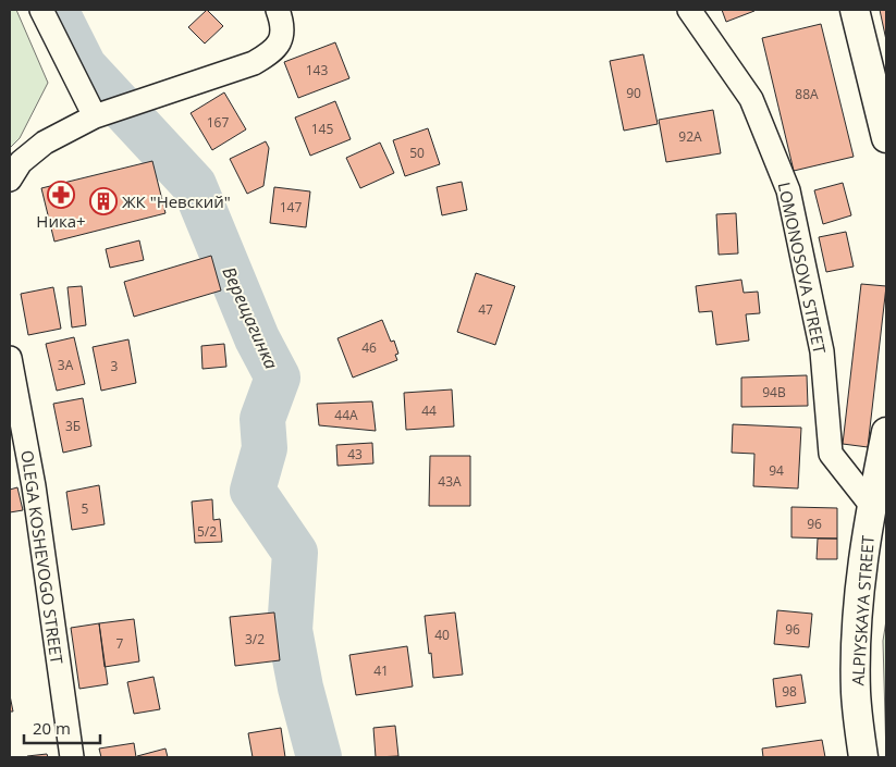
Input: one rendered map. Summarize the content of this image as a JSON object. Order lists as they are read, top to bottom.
{
  "streets": {
    "street": ["LOMONOSOVA STREET", "OLEGA KOSHEVOGO STREET", "ALPIYSKAYA STREET"]
  },
  "crossings": [
    ["LOMONOSOVA STREET", "ALPIYSKAYA STREET"]
  ],
  "water": ["Верещагинка"],
  "places": {
    "pharmacy": ["Ника+"],
    "building": ["ЖК \"Невский\""]
  },
  "house_numbers": [
    "143",
    "90",
    "88А",
    "167",
    "145",
    "92А",
    "50",
    "147",
    "47",
    "46",
    "3А",
    "3",
    "94В",
    "44",
    "44А",
    "3Б",
    "43",
    "94",
    "43А",
    "5",
    "96",
    "5/2",
    "96",
    "40",
    "3/2",
    "7",
    "41",
    "98"
  ],
  "scale_bar": "20 m"
}
